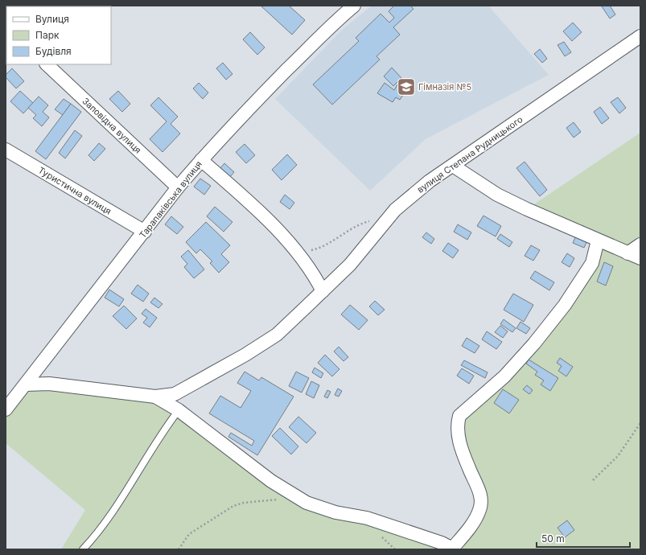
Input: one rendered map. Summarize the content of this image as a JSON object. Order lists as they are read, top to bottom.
{
  "streets": {
    "street": [
      "Заповідна вулиця",
      "вулиця Степана Рудницького",
      "Туристична вулиця",
      "Тарапаківська вулиця"
    ]
  },
  "crossings": [
    ["Заповідна вулиця", "Тарапаківська вулиця"],
    ["Туристична вулиця", "Тарапаківська вулиця"]
  ],
  "places": {
    "school or university": ["Гімназія №5"]
  },
  "legend": ["Вулиця", "Парк", "Будівля"],
  "scale_bar": "50 m"
}
